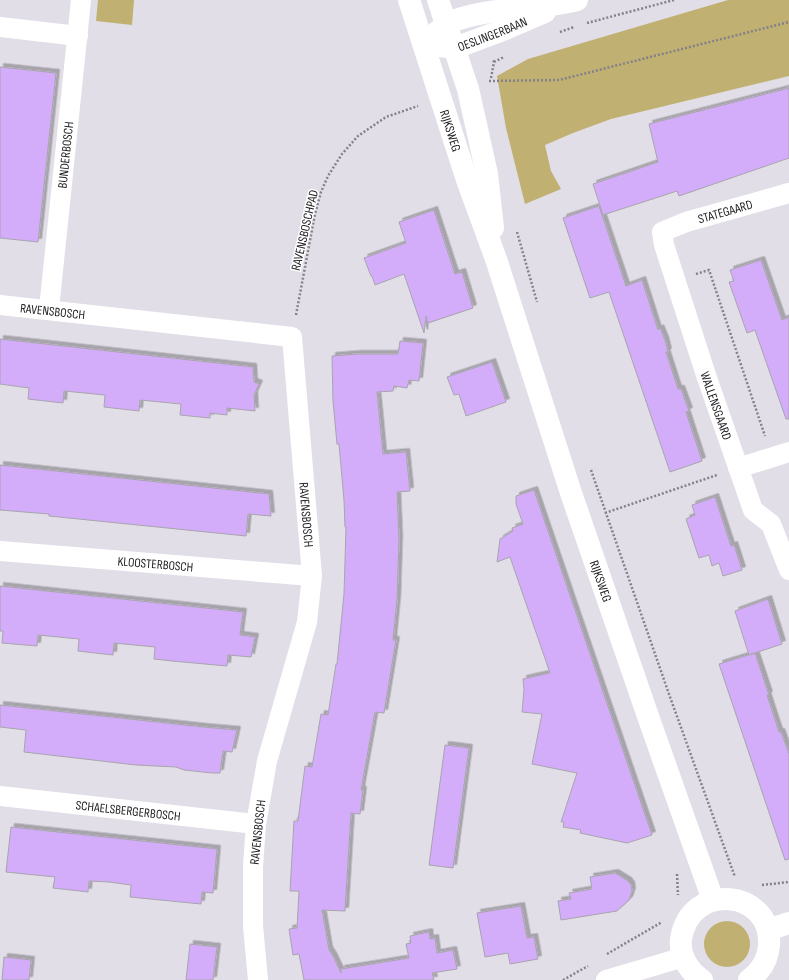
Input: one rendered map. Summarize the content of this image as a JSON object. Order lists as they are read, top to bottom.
{
  "streets": {
    "street": [
      "OESLINGERBAAN",
      "RIJKSWEG",
      "BUNDERBOSCH",
      "STATEGAARD",
      "RAVENSBOSCH",
      "WALLENSGAARD",
      "KLOOSTERBOSCH",
      "SCHAELSBERGERBOSCH"
    ],
    "path": ["RAVENSBOSCHPAD"]
  },
  "crossings": [
    ["OESLINGERBAAN", "RIJKSWEG"],
    ["BUNDERBOSCH", "RAVENSBOSCH"],
    ["STATEGAARD", "WALLENSGAARD"],
    ["RAVENSBOSCHPAD", "RAVENSBOSCH"],
    ["RAVENSBOSCH", "KLOOSTERBOSCH"],
    ["RAVENSBOSCH", "SCHAELSBERGERBOSCH"]
  ]
}
